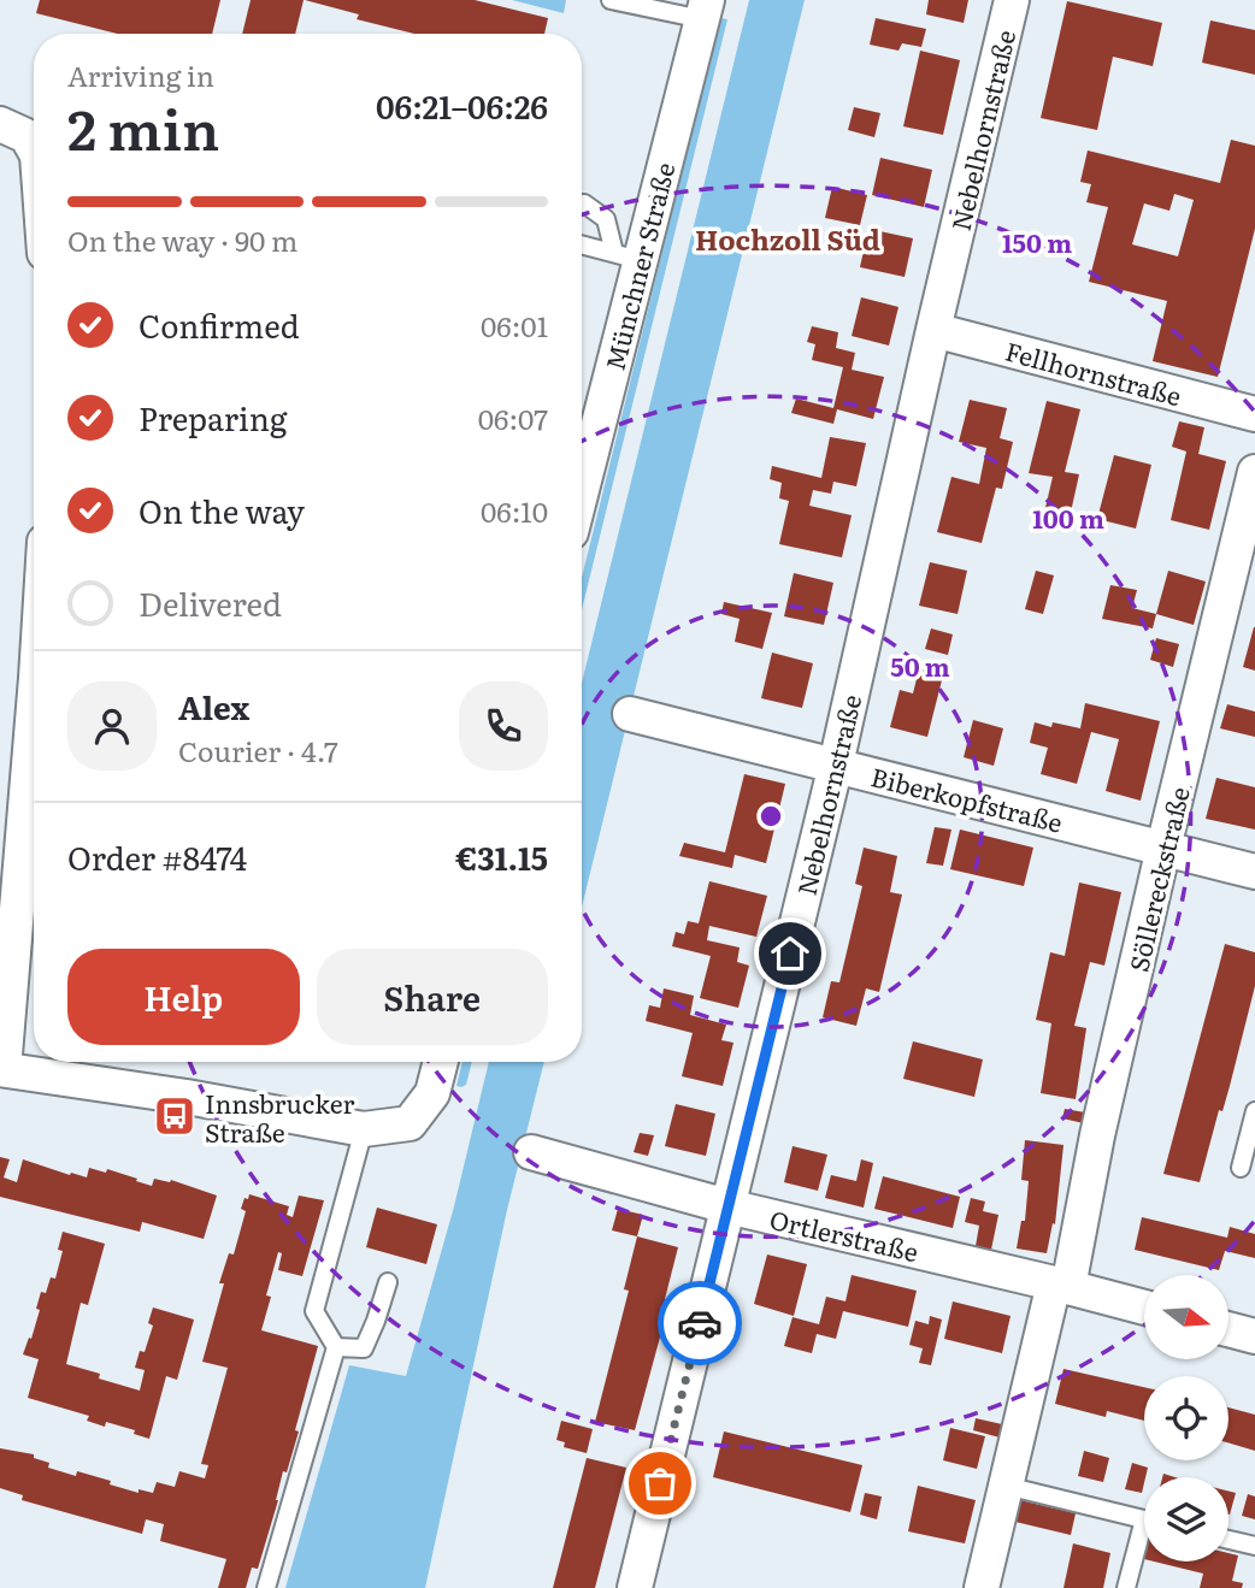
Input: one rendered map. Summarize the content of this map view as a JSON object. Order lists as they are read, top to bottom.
{
  "streets": {
    "street": [
      "Nebelhornstraße",
      "Münchner Straße",
      "Fellhornstraße",
      "Biberkopfstraße",
      "Söllereckstraße",
      "Ortlerstraße"
    ]
  },
  "crossings": [
    ["Nebelhornstraße", "Fellhornstraße"],
    ["Nebelhornstraße", "Biberkopfstraße"],
    ["Nebelhornstraße", "Ortlerstraße"],
    ["Biberkopfstraße", "Söllereckstraße"],
    ["Söllereckstraße", "Ortlerstraße"]
  ],
  "districts": ["Hochzoll Süd"],
  "places": {
    "bus stop": ["Innsbrucker Straße"]
  },
  "north": "right",
  "page": {
    "heading": ["2 min", "Arriving in", "06:21–06:26"],
    "panel": [
      "Alex",
      "Courier · 4.7",
      "Order #8474",
      "€31.15"
    ],
    "bar": "On the way · 90 m",
    "list": [
      ["Confirmed", "06:01"],
      ["Preparing", "06:07"],
      ["On the way", "06:10"],
      "Delivered"
    ],
    "buttons": ["Help", "Share"]
  },
  "rings": ["150 m", "100 m", "50 m"]
}
